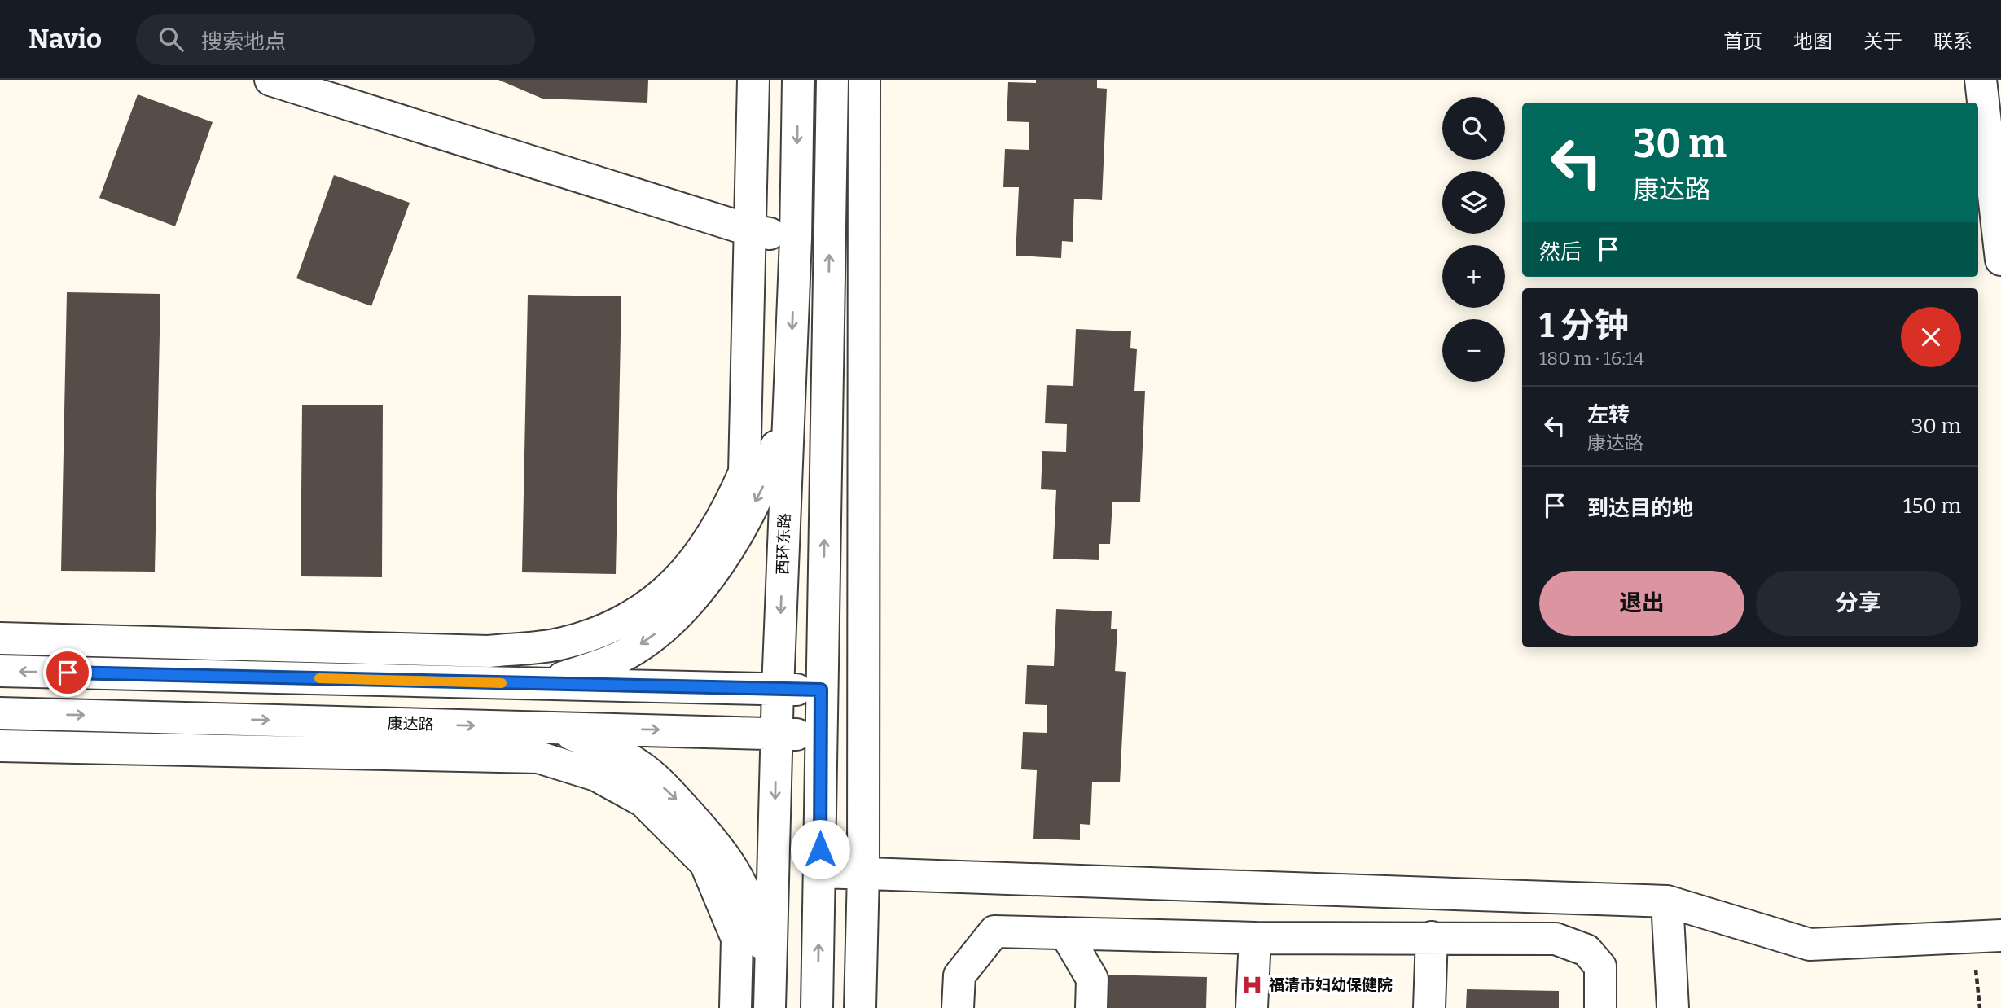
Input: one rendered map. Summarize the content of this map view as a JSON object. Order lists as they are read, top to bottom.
{
  "streets": {
    "street": ["西环东路", "康达路"]
  },
  "crossings": [
    ["西环东路", "康达路"]
  ],
  "places": {
    "hospital": ["福清市妇幼保健院"]
  },
  "page": {
    "header": "Navio",
    "search": "搜索地点",
    "nav": [
      "首页",
      "地图",
      "关于",
      "联系"
    ],
    "map_buttons": ["+", "−"],
    "turn": ["30 m", "康达路"],
    "then": "然后",
    "heading": ["1 分钟", "180 m · 16:14"],
    "list": [
      {
        "name": "左转",
        "note": "康达路",
        "value": "30 m"
      },
      {
        "name": "到达目的地",
        "value": "150 m"
      }
    ],
    "buttons": ["退出", "分享"]
  }
}
